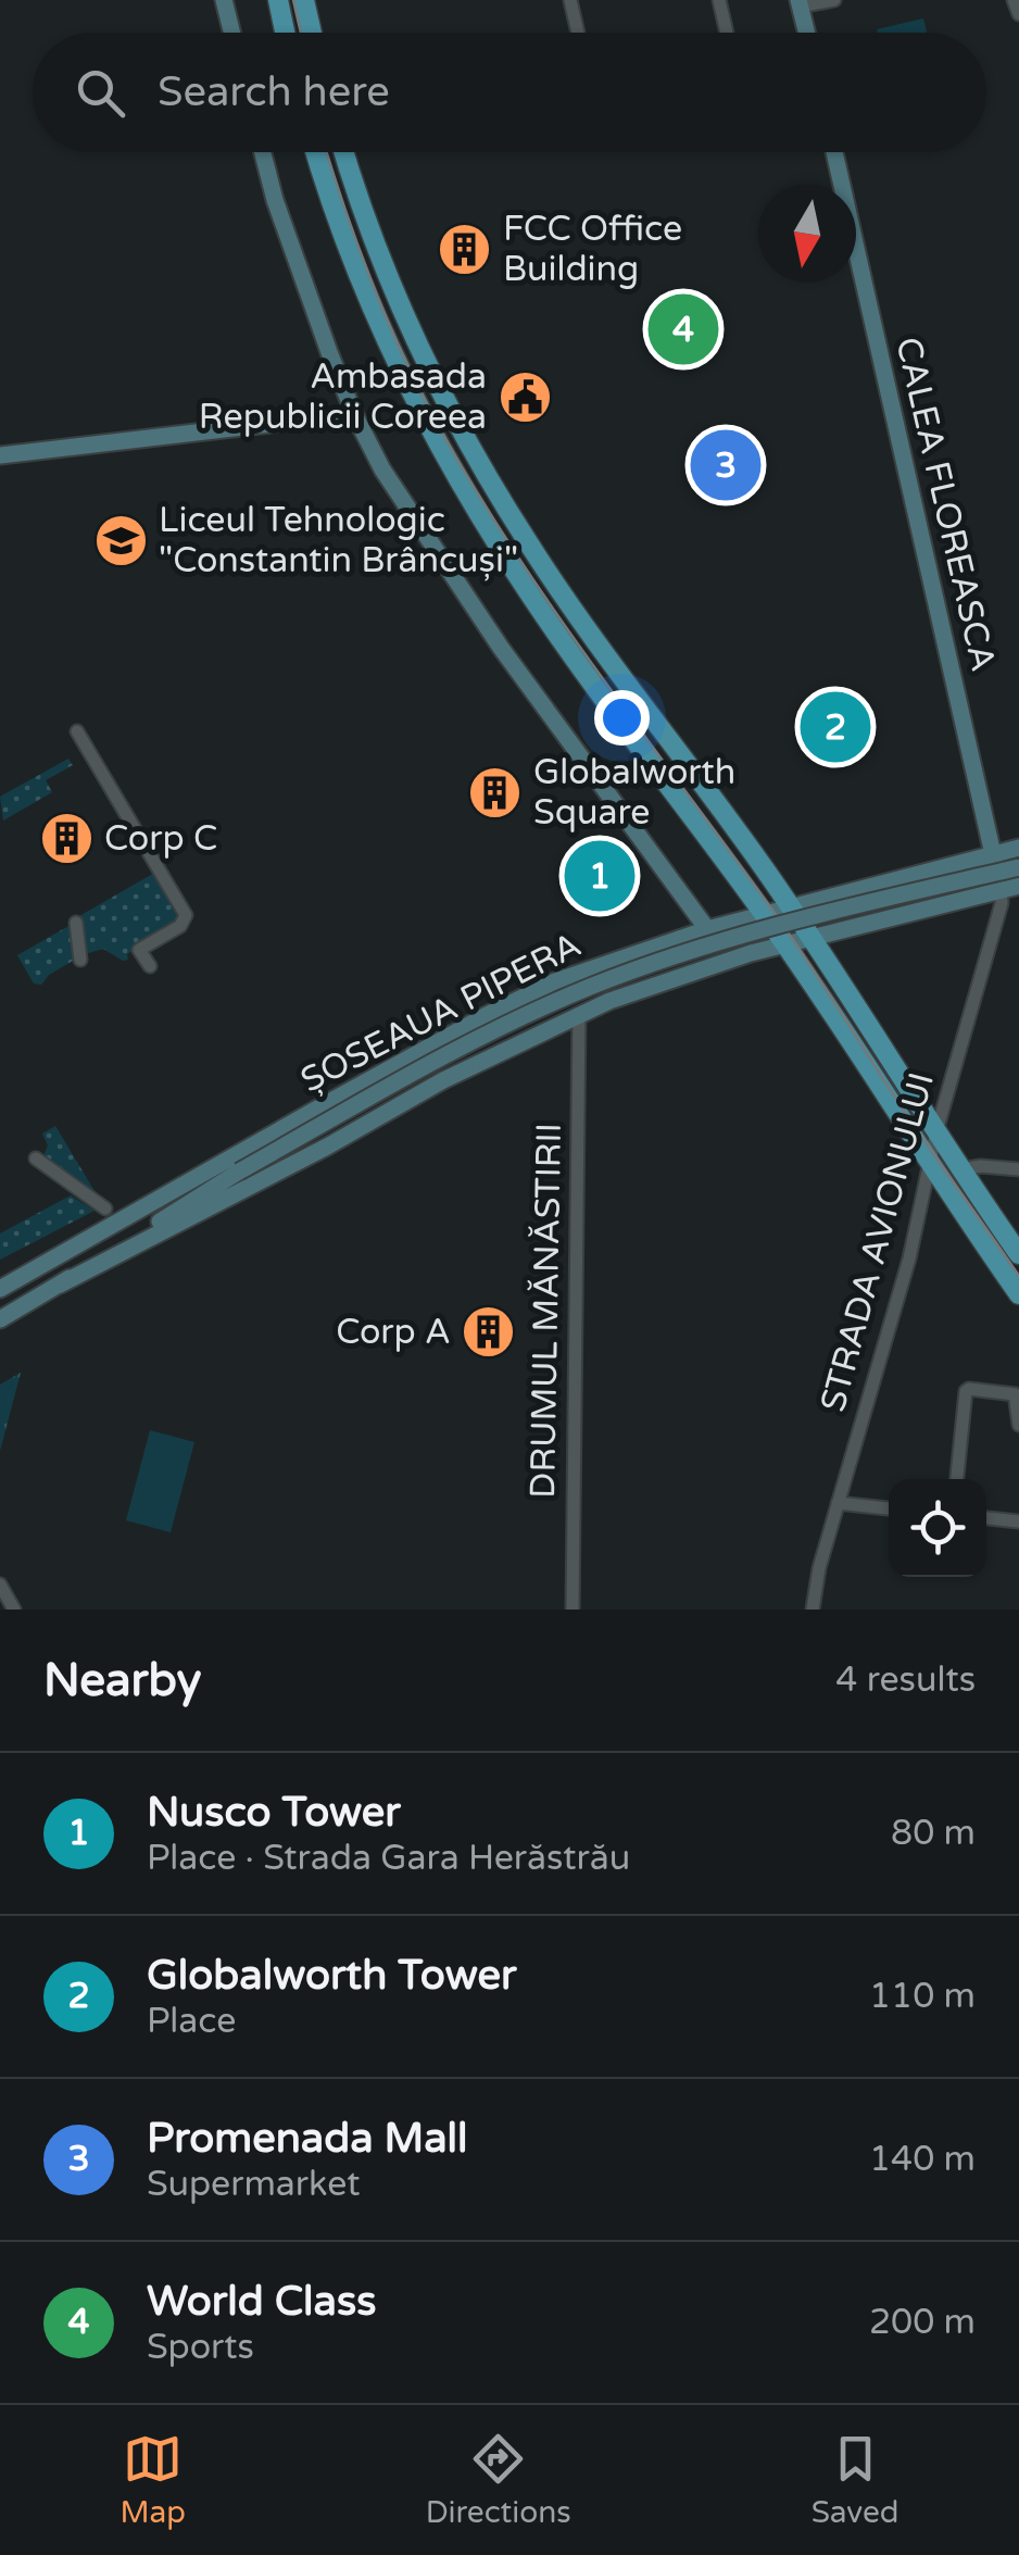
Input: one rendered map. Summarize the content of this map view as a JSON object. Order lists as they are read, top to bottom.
{
  "streets": {
    "main road": ["CALEA FLOREASCA", "ȘOSEAUA PIPERA"],
    "street": ["STRADA AVIONULUI", "DRUMUL MĂNĂSTIRII"]
  },
  "crossings": [
    ["CALEA FLOREASCA", "ȘOSEAUA PIPERA"],
    ["CALEA FLOREASCA", "STRADA AVIONULUI"],
    ["ȘOSEAUA PIPERA", "STRADA AVIONULUI"],
    ["ȘOSEAUA PIPERA", "DRUMUL MĂNĂSTIRII"]
  ],
  "places": {
    "building": [
      "FCC Office Building",
      "Globalworth Square",
      "Corp C",
      "Corp A"
    ],
    "public building": ["Ambasada Republicii Coreea"],
    "school or university": ["Liceul Tehnologic \"Constantin Brâncuși\""]
  },
  "north": "bottom",
  "page": {
    "search": "Search here",
    "pins": [
      "4",
      "3",
      "2",
      "1"
    ],
    "heading": ["Nearby", "4 results"],
    "list": [
      {
        "mark": "1",
        "name": "Nusco Tower",
        "note": "Place · Strada Gara Herăstrău",
        "value": "80 m"
      },
      {
        "mark": "2",
        "name": "Globalworth Tower",
        "note": "Place",
        "value": "110 m"
      },
      {
        "mark": "3",
        "name": "Promenada Mall",
        "note": "Supermarket",
        "value": "140 m"
      },
      {
        "mark": "4",
        "name": "World Class",
        "note": "Sports",
        "value": "200 m"
      }
    ],
    "nav": ["Map", "Directions", "Saved"]
  }
}
